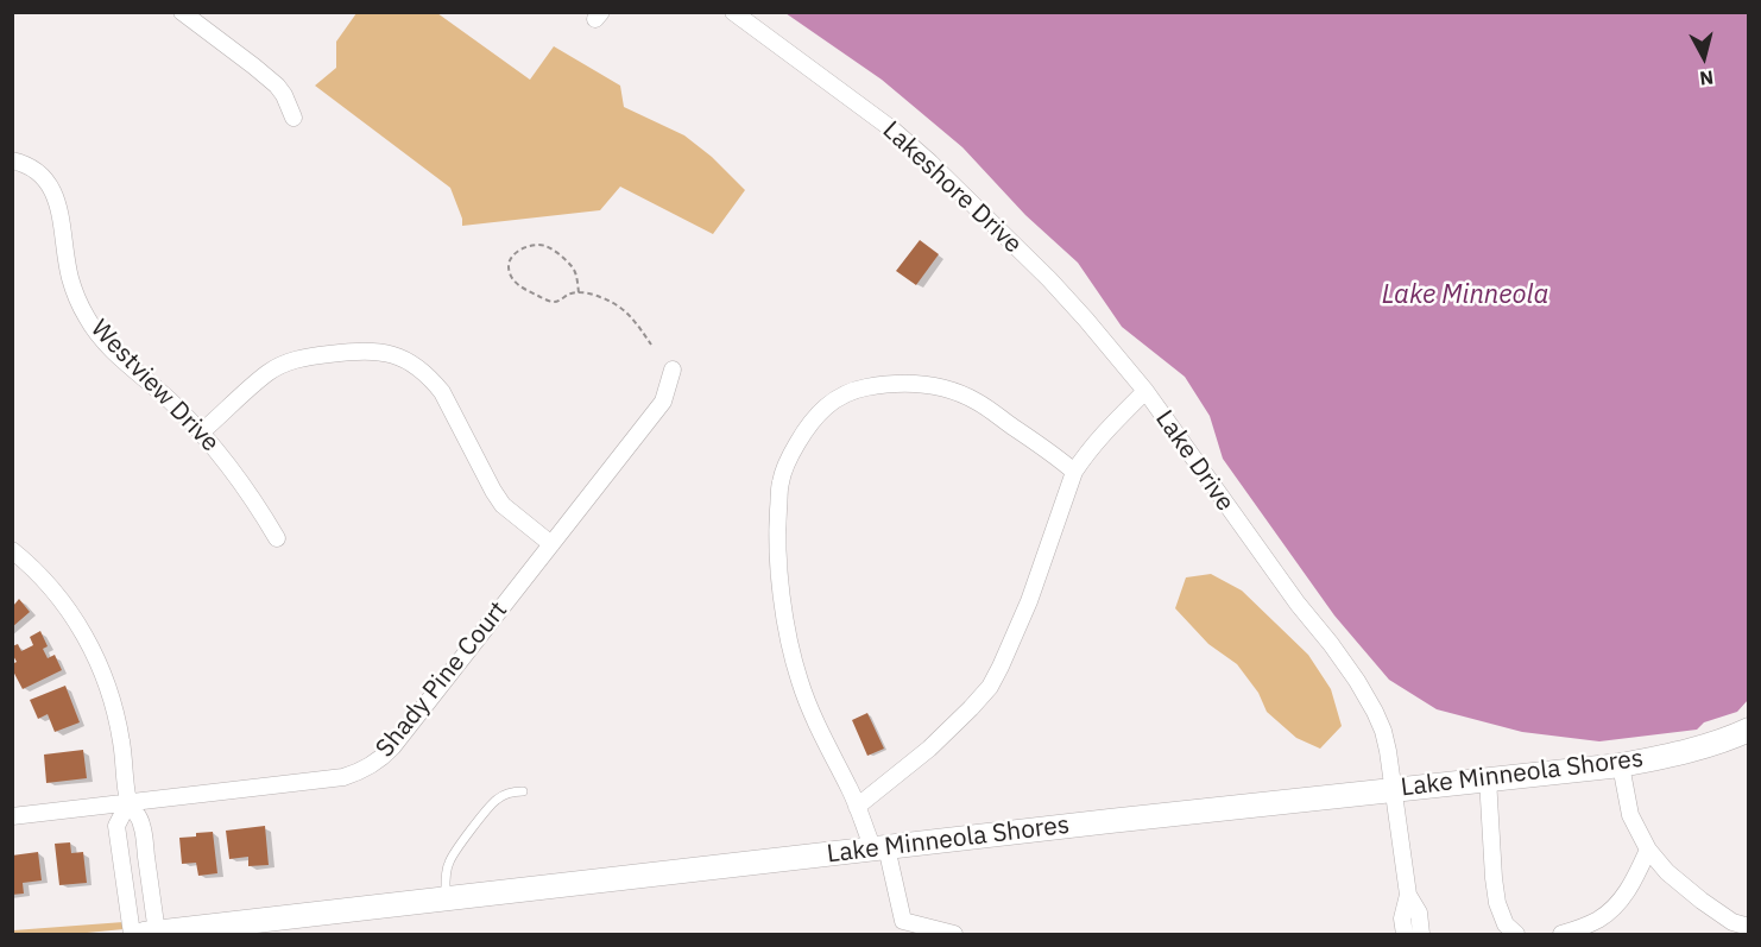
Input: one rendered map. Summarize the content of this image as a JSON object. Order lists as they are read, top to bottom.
{
  "streets": {
    "main road": ["Lake Minneola Shores"],
    "street": [
      "Lakeshore Drive",
      "Westview Drive",
      "Lake Drive",
      "Shady Pine Court"
    ]
  },
  "crossings": [
    ["Lakeshore Drive", "Lake Drive"],
    ["Lake Drive", "Lake Minneola Shores"]
  ],
  "water": ["Lake Minneola"],
  "north": "bottom"
}
